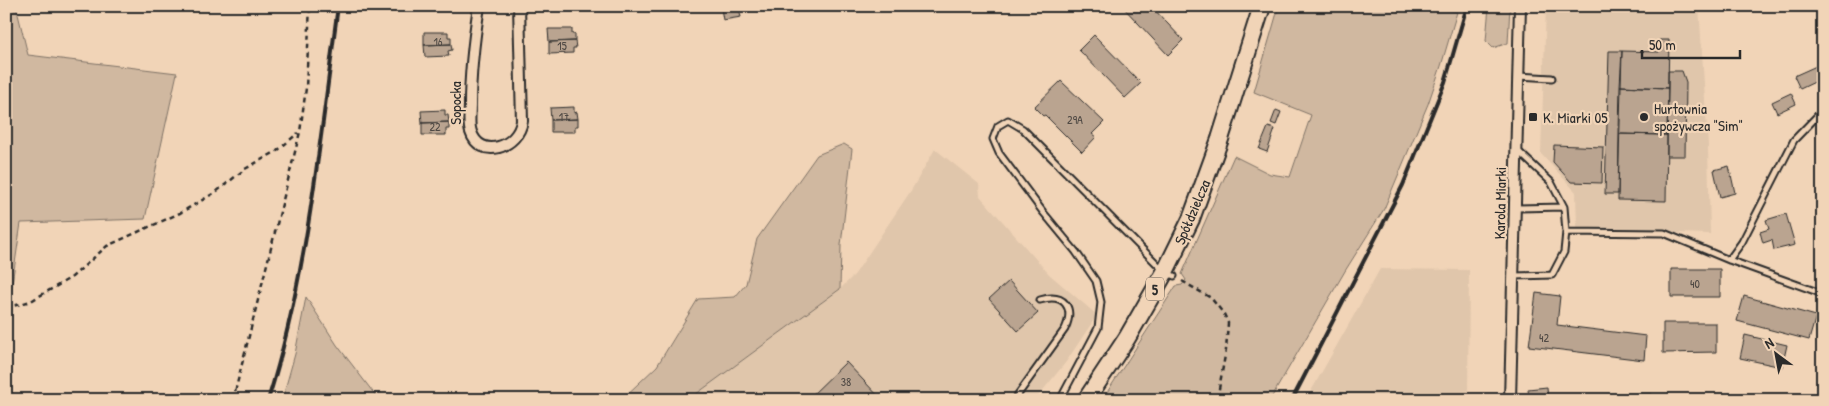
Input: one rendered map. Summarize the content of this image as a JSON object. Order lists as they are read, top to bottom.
{
  "streets": {
    "main road": ["Spółdzielcza", "5"],
    "street": ["Sopocka", "Karola Miarki"]
  },
  "places": {
    "transit": ["K. Miarki 05"],
    "other": ["Hurtownia spożywcza \"Sim\""]
  },
  "house_numbers": [
    "16",
    "15",
    "17",
    "29A",
    "22",
    "40",
    "42",
    "38"
  ],
  "scale_bar": "50 m",
  "north": "top left"
}
